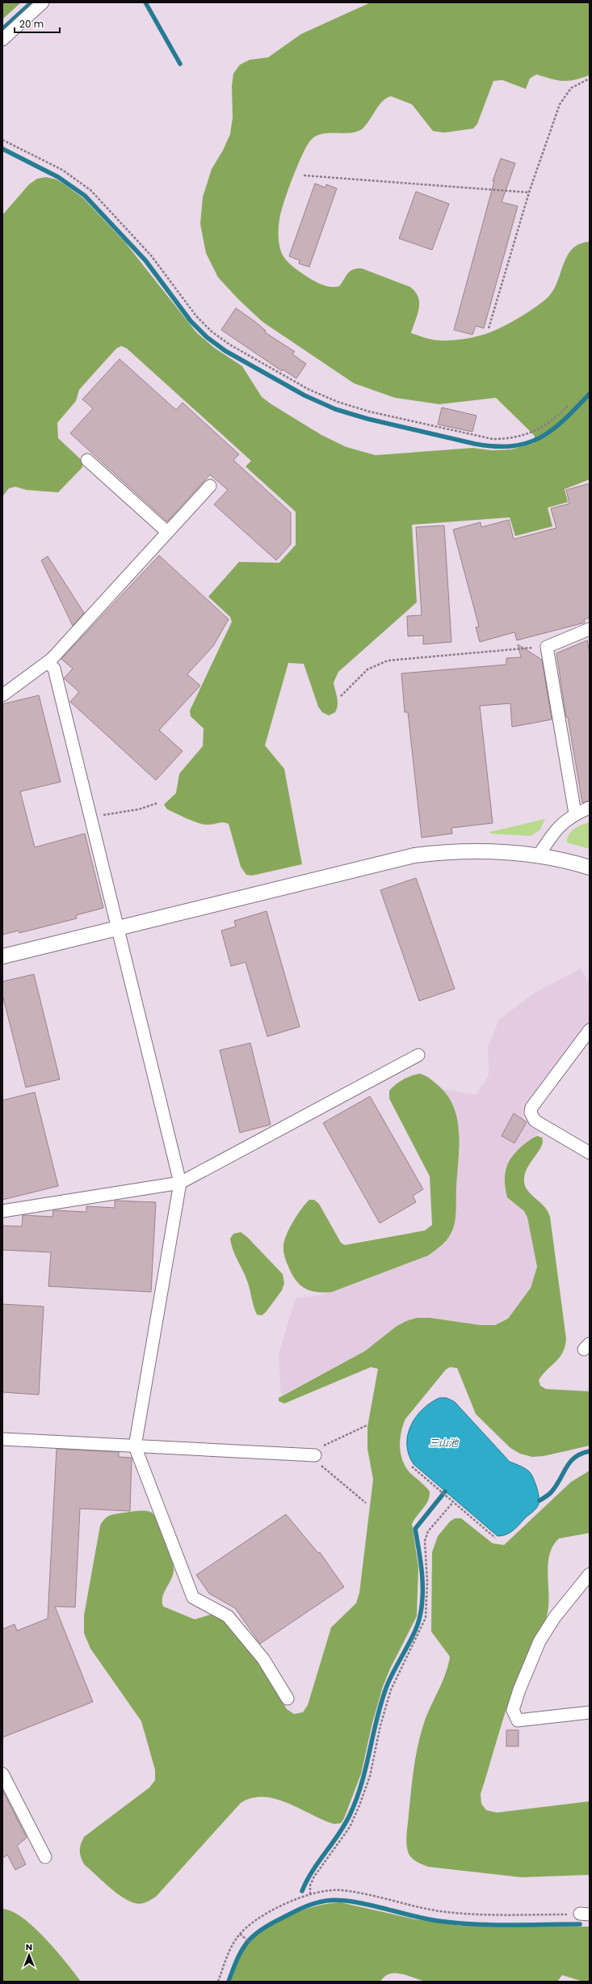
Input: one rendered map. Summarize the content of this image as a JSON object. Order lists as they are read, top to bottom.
{
  "water": ["三山池"],
  "scale_bar": "20 m",
  "north": "top"
}
